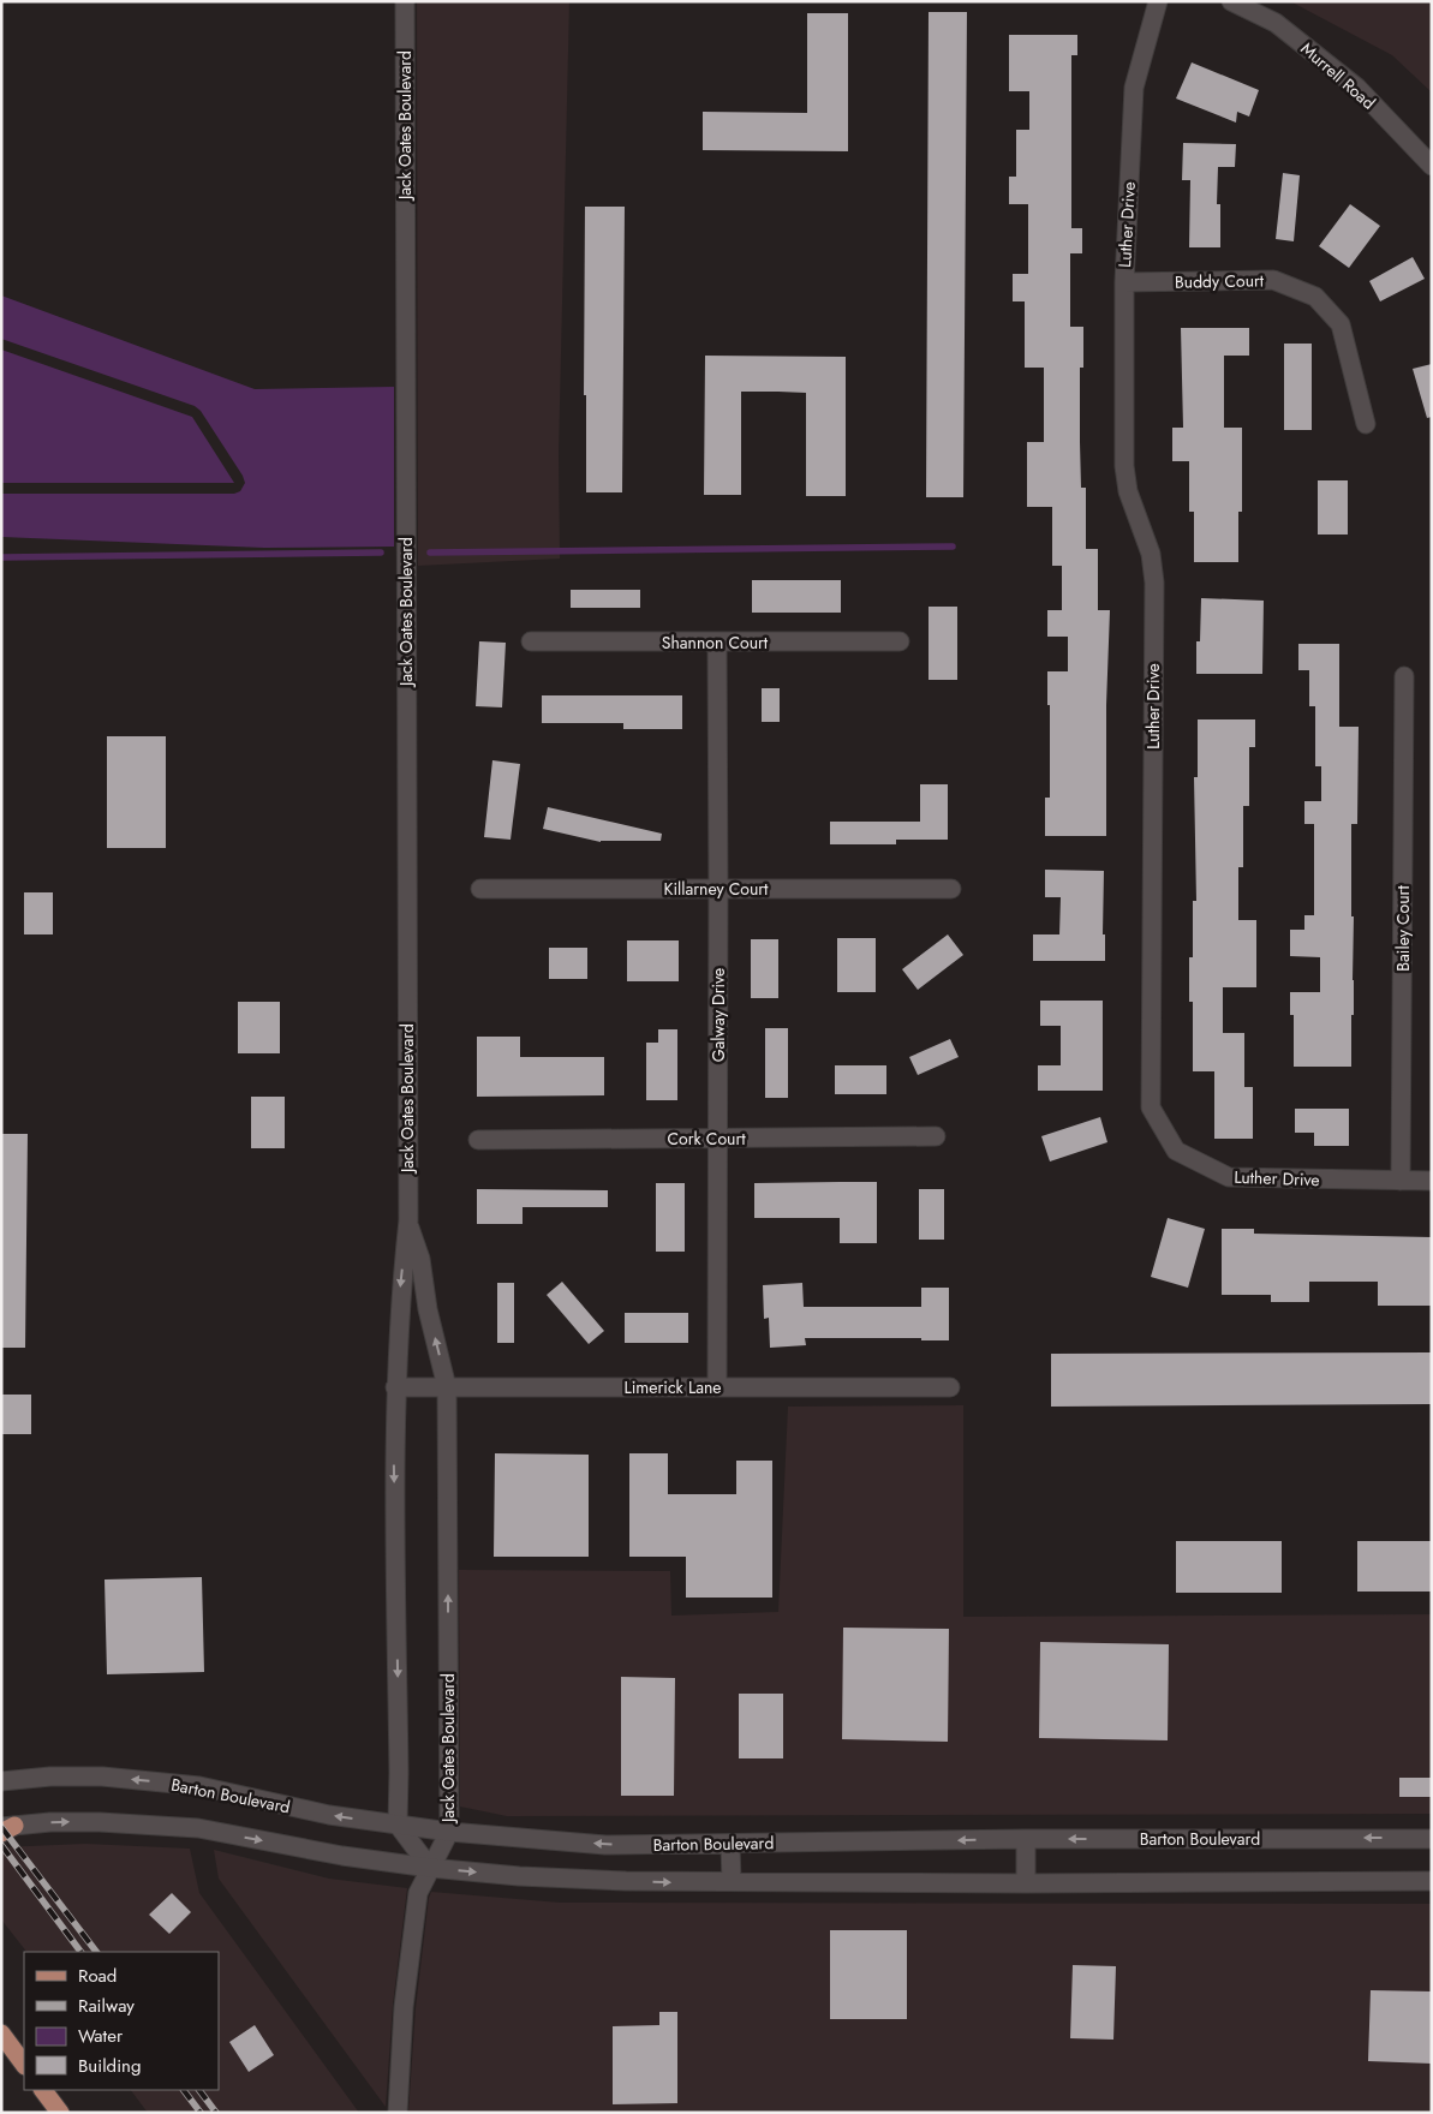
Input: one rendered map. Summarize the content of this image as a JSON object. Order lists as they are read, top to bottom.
{
  "streets": {
    "street": [
      "Murrell Road",
      "Jack Oates Boulevard",
      "Luther Drive",
      "Buddy Court",
      "Shannon Court",
      "Killarney Court",
      "Bailey Court",
      "Galway Drive",
      "Cork Court",
      "Limerick Lane",
      "Barton Boulevard"
    ]
  },
  "crossings": [
    ["Jack Oates Boulevard", "Limerick Lane"],
    ["Jack Oates Boulevard", "Barton Boulevard"],
    ["Luther Drive", "Buddy Court"],
    ["Luther Drive", "Bailey Court"],
    ["Shannon Court", "Galway Drive"],
    ["Killarney Court", "Galway Drive"],
    ["Galway Drive", "Cork Court"],
    ["Galway Drive", "Limerick Lane"]
  ],
  "legend": [
    "Road",
    "Railway",
    "Water",
    "Building"
  ]
}
